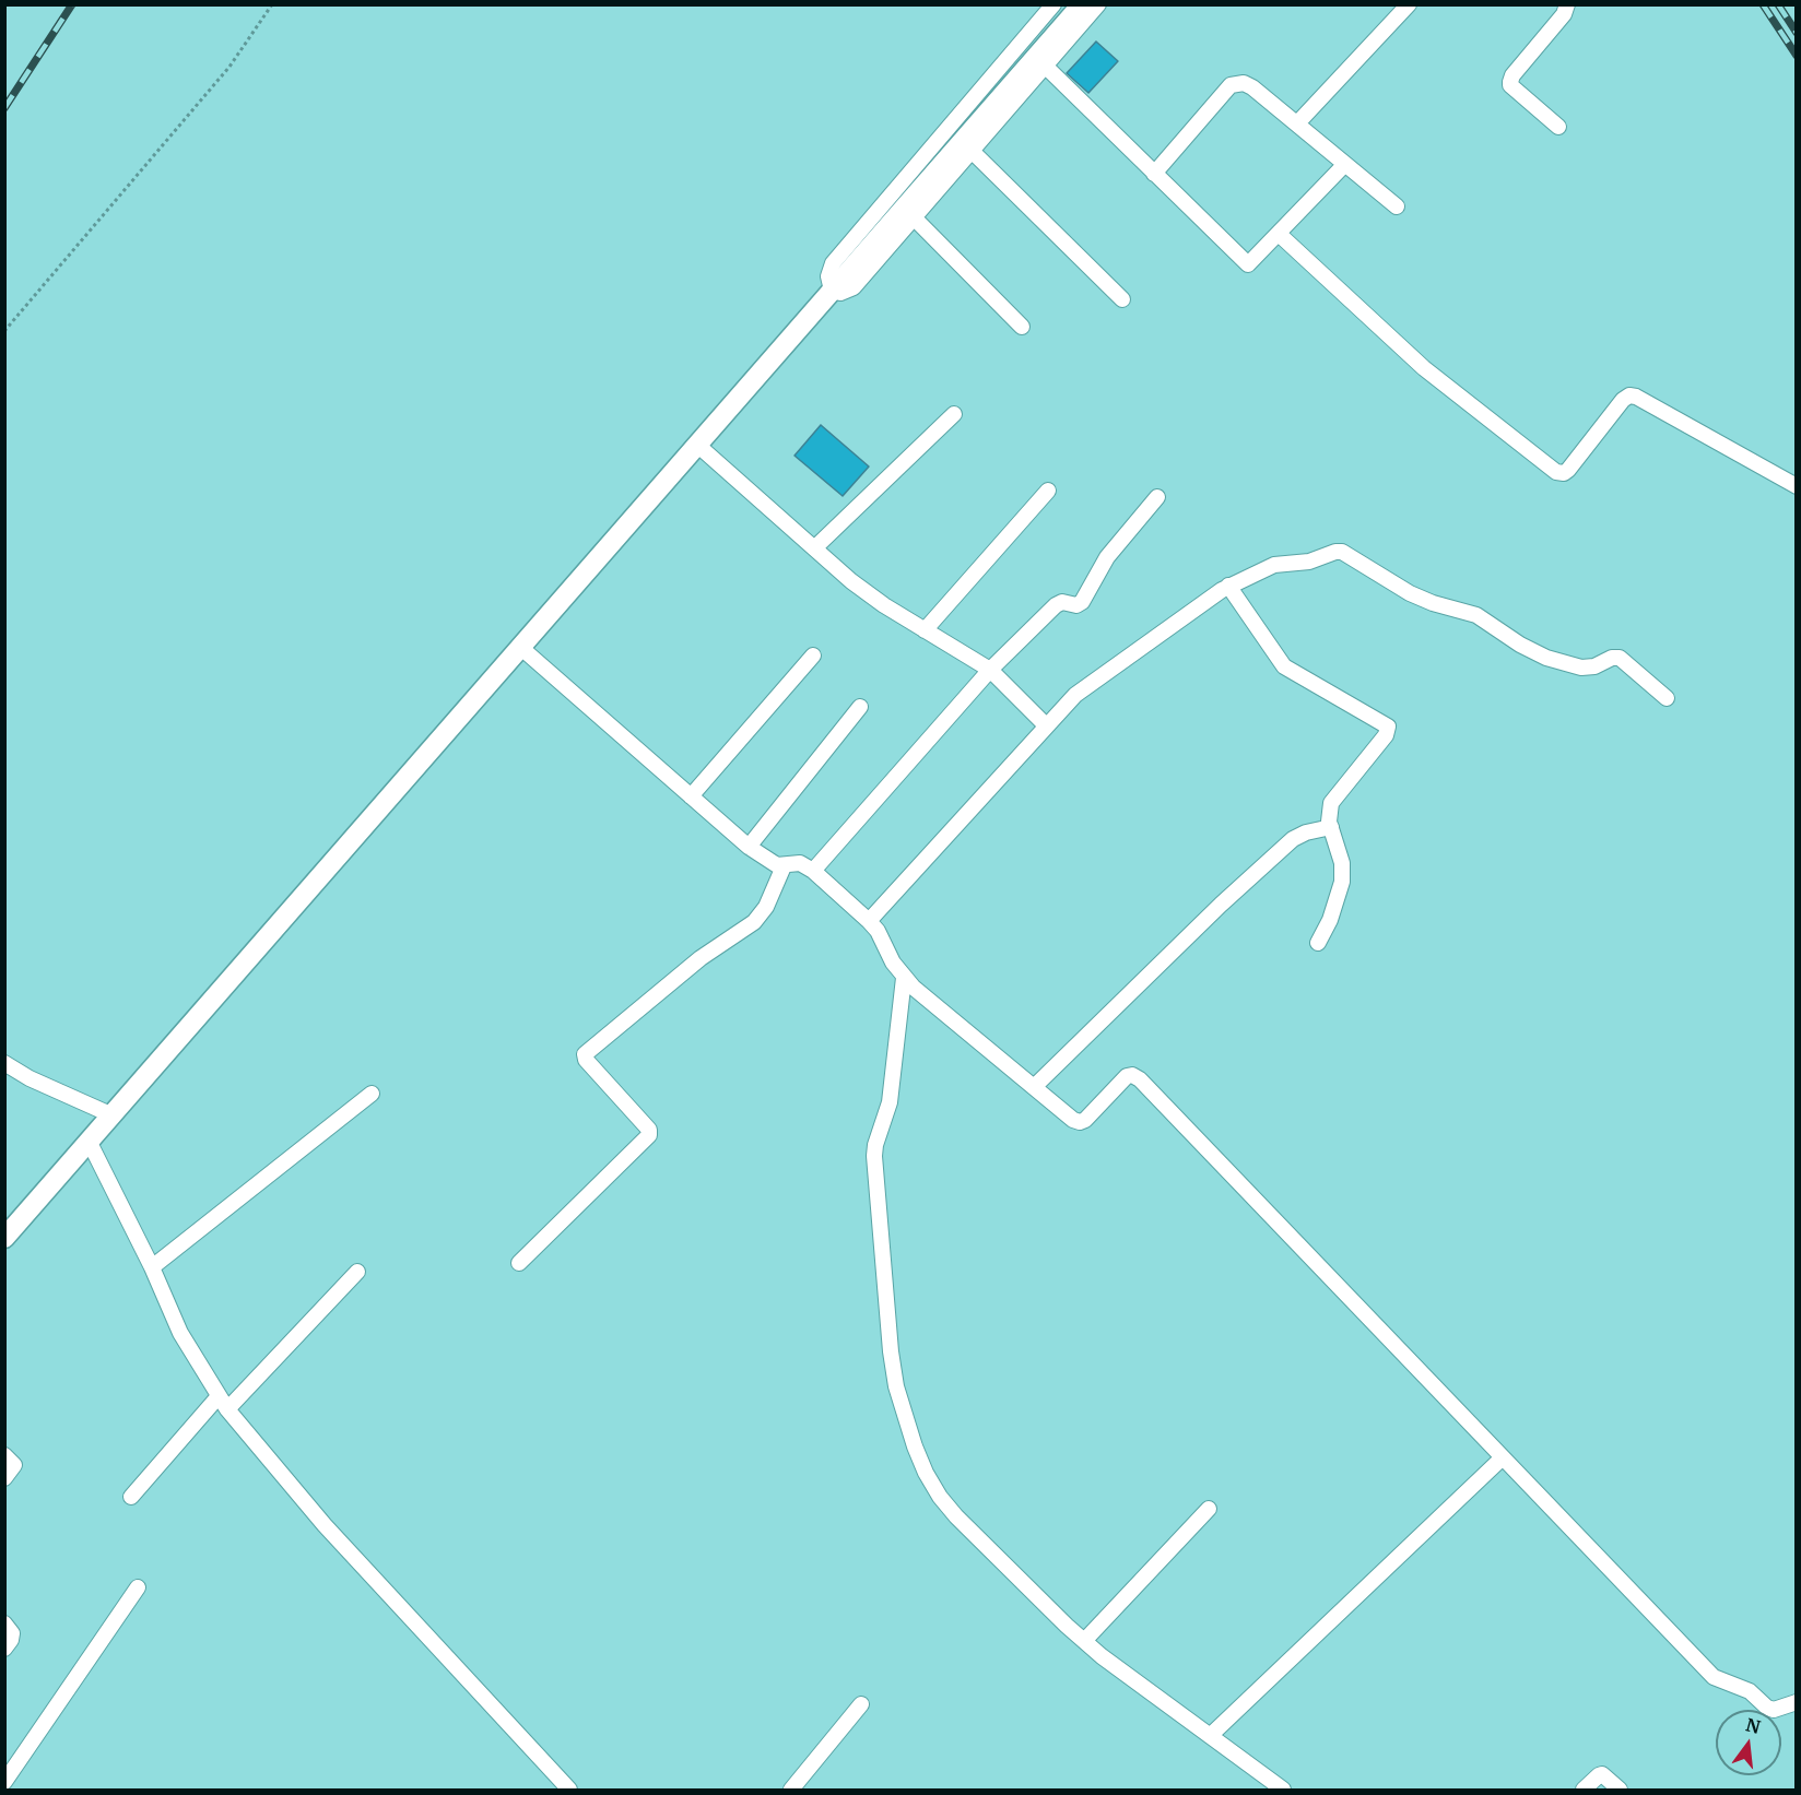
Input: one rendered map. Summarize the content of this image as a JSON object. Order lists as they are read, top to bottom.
{
  "north": "top"
}
